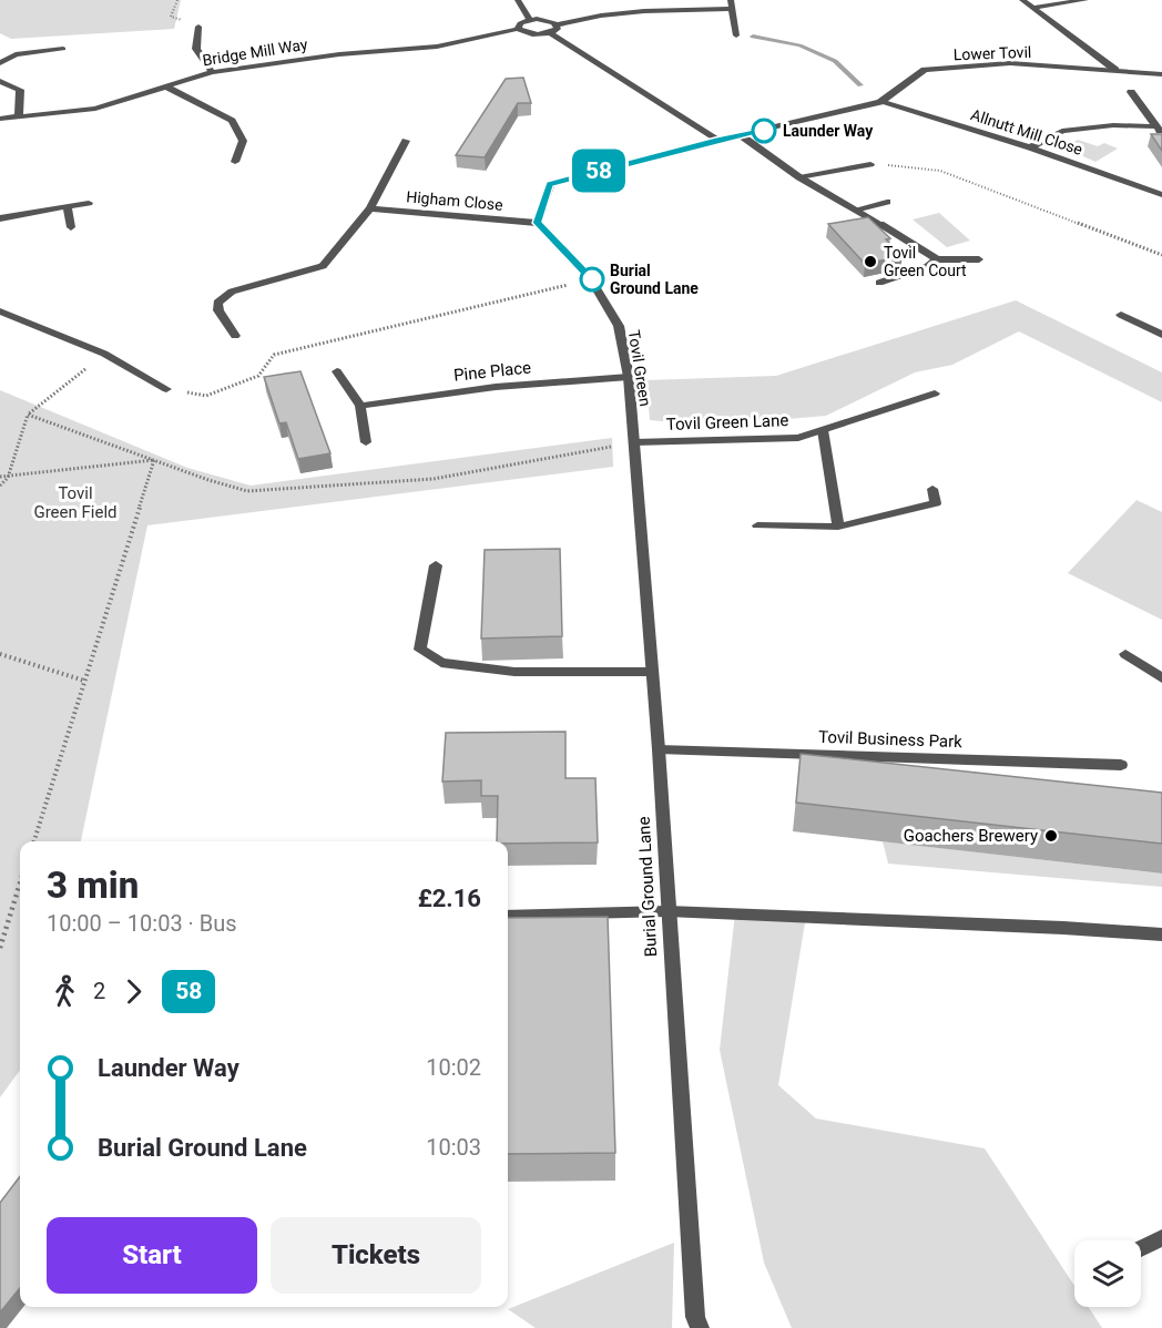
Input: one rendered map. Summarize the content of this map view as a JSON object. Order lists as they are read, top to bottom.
{
  "streets": {
    "street": [
      "Bridge Mill Way",
      "Lower Tovil",
      "Allnutt Mill Close",
      "Higham Close",
      "Tovil Green",
      "Pine Place",
      "Tovil Green Lane",
      "Tovil Business Park",
      "Burial Ground Lane"
    ]
  },
  "crossings": [
    ["Lower Tovil", "Allnutt Mill Close"],
    ["Higham Close", "Tovil Green"],
    ["Tovil Green", "Pine Place"],
    ["Tovil Green", "Tovil Green Lane"],
    ["Tovil Green", "Burial Ground Lane"],
    ["Tovil Green Lane", "Burial Ground Lane"],
    ["Tovil Business Park", "Burial Ground Lane"]
  ],
  "parks": ["Tovil Green Field"],
  "places": [
    "Launder Way",
    "Tovil Green Court",
    "Burial Ground Lane",
    "Goachers Brewery"
  ],
  "lines": ["bus line 58"],
  "page": {
    "on_map": "58",
    "heading": ["3 min", "10:00 – 10:03 · Bus", "£2.16"],
    "legs": ["2", "58"],
    "list": [
      {
        "name": "Launder Way",
        "value": "10:02"
      },
      {
        "name": "Burial Ground Lane",
        "value": "10:03"
      }
    ],
    "buttons": ["Start", "Tickets"]
  }
}
